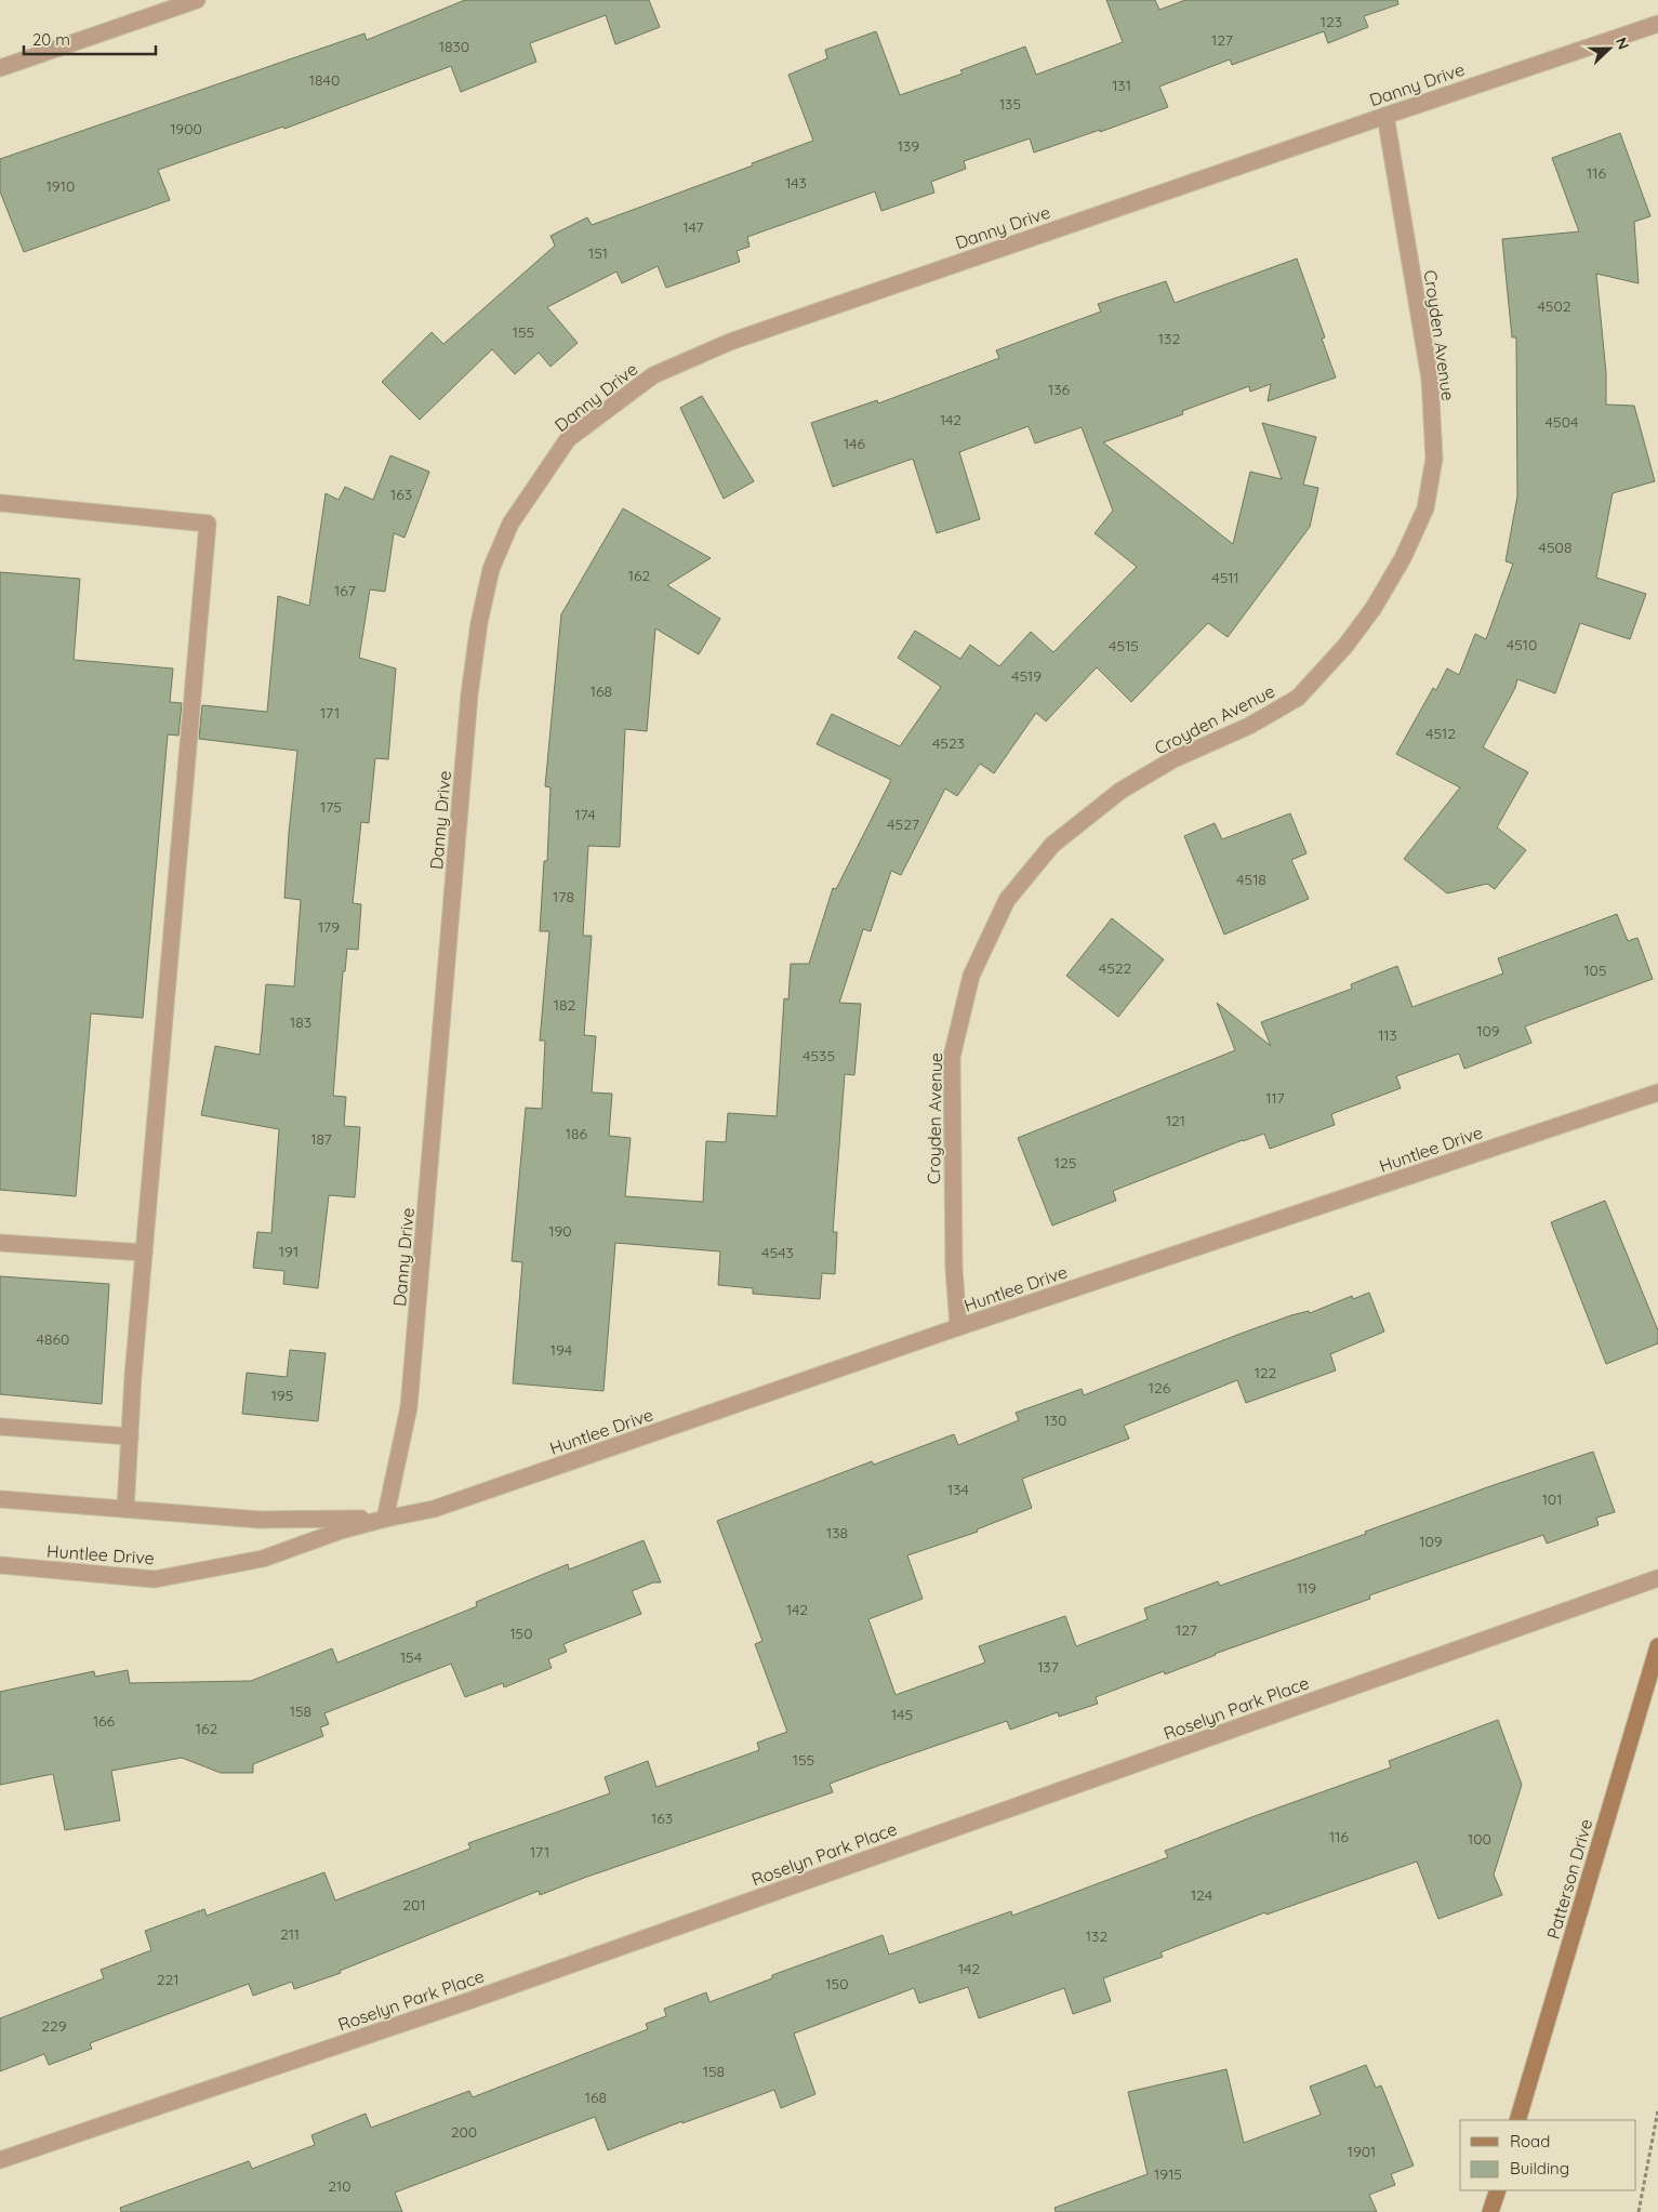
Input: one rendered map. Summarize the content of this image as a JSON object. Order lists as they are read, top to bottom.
{
  "streets": {
    "street": [
      "Danny Drive",
      "Croyden Avenue",
      "Huntlee Drive",
      "Roselyn Park Place",
      "Patterson Drive"
    ]
  },
  "crossings": [
    ["Danny Drive", "Croyden Avenue"],
    ["Danny Drive", "Huntlee Drive"],
    ["Croyden Avenue", "Huntlee Drive"]
  ],
  "house_numbers": [
    "123",
    "127",
    "1830",
    "1840",
    "131",
    "135",
    "1900",
    "139",
    "116",
    "143",
    "1910",
    "147",
    "151",
    "4502",
    "155",
    "132",
    "136",
    "142",
    "4504",
    "146",
    "163",
    "4508",
    "162",
    "4511",
    "167",
    "4510",
    "4515",
    "4519",
    "168",
    "171",
    "4512",
    "4523",
    "175",
    "174",
    "4527",
    "4518",
    "178",
    "179",
    "4522",
    "105",
    "182",
    "183",
    "109",
    "113",
    "4535",
    "117",
    "121",
    "186",
    "187",
    "125",
    "190",
    "191",
    "4543",
    "4860",
    "194",
    "122",
    "126",
    "195",
    "130",
    "134",
    "101",
    "138",
    "109",
    "119",
    "142",
    "127",
    "150",
    "154",
    "137",
    "158",
    "145",
    "166",
    "162",
    "155",
    "163",
    "116",
    "100",
    "171",
    "124",
    "201",
    "211",
    "132",
    "142",
    "221",
    "150",
    "229",
    "158",
    "168",
    "200",
    "1901",
    "1915",
    "210"
  ],
  "legend": ["Road", "Building"],
  "scale_bar": "20 m",
  "north": "right"
}
